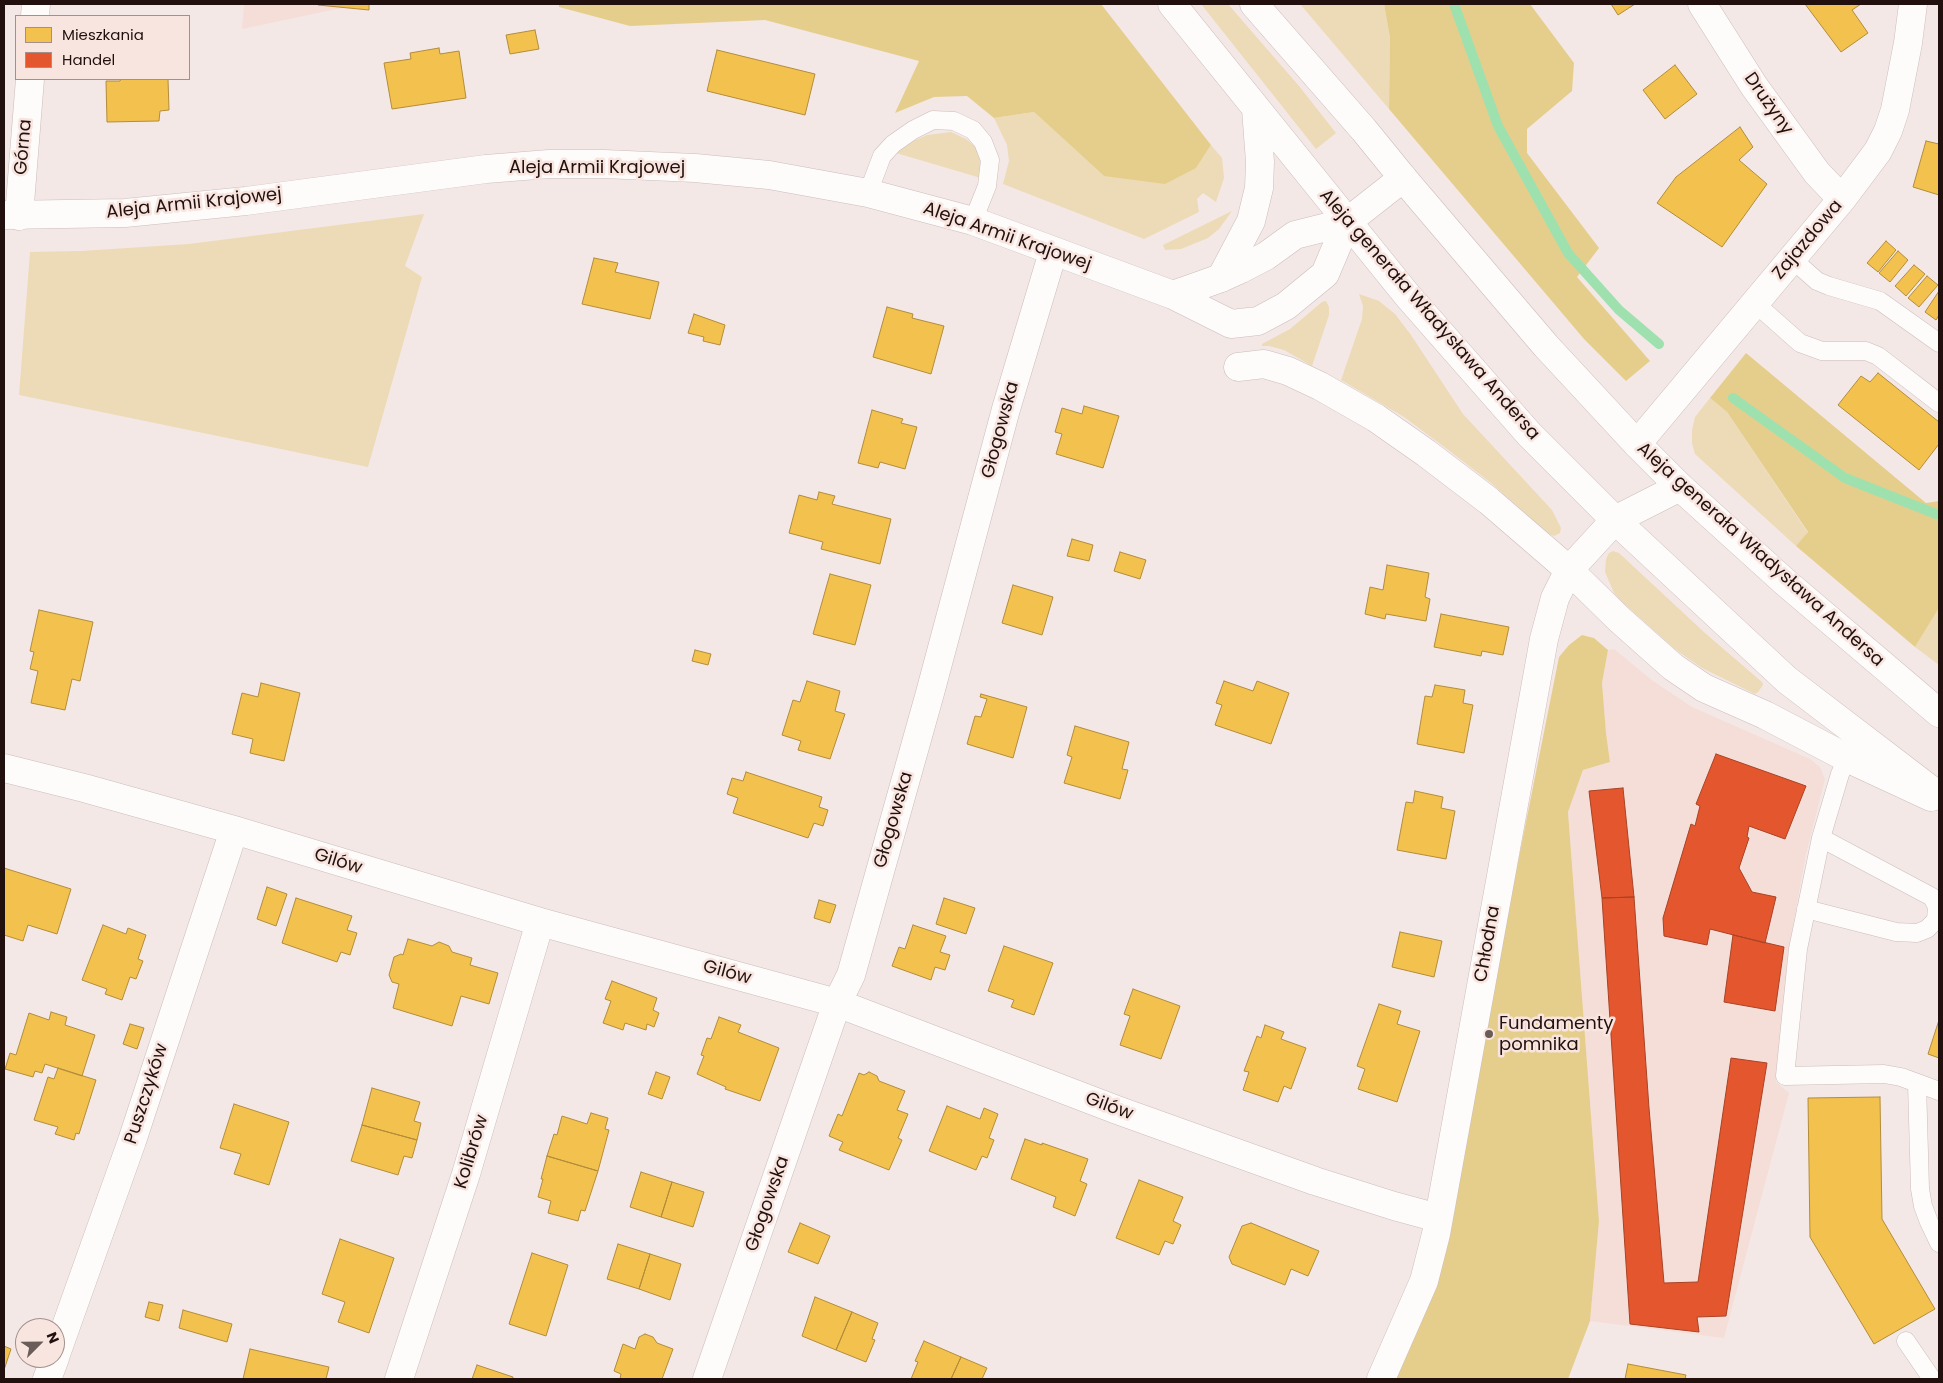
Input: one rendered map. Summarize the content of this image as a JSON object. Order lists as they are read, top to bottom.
{
  "streets": {
    "street": [
      "Drużyny",
      "Górna",
      "Aleja Armii Krajowej",
      "Zajazdowa",
      "Aleja generała Władysława Andersa",
      "Głogowska",
      "Gilów",
      "Chłodna",
      "Puszczyków",
      "Kolibrów"
    ]
  },
  "crossings": [
    ["Drużyny", "Zajazdowa"],
    ["Górna", "Aleja Armii Krajowej"],
    ["Aleja Armii Krajowej", "Aleja generała Władysława Andersa"],
    ["Aleja Armii Krajowej", "Głogowska"],
    ["Zajazdowa", "Aleja generała Władysława Andersa"],
    ["Aleja generała Władysława Andersa", "Chłodna"],
    ["Głogowska", "Gilów"],
    ["Gilów", "Chłodna"],
    ["Gilów", "Puszczyków"],
    ["Gilów", "Kolibrów"]
  ],
  "places": ["Fundamenty pomnika"],
  "legend": ["Mieszkania", "Handel"],
  "north": "top right"
}
